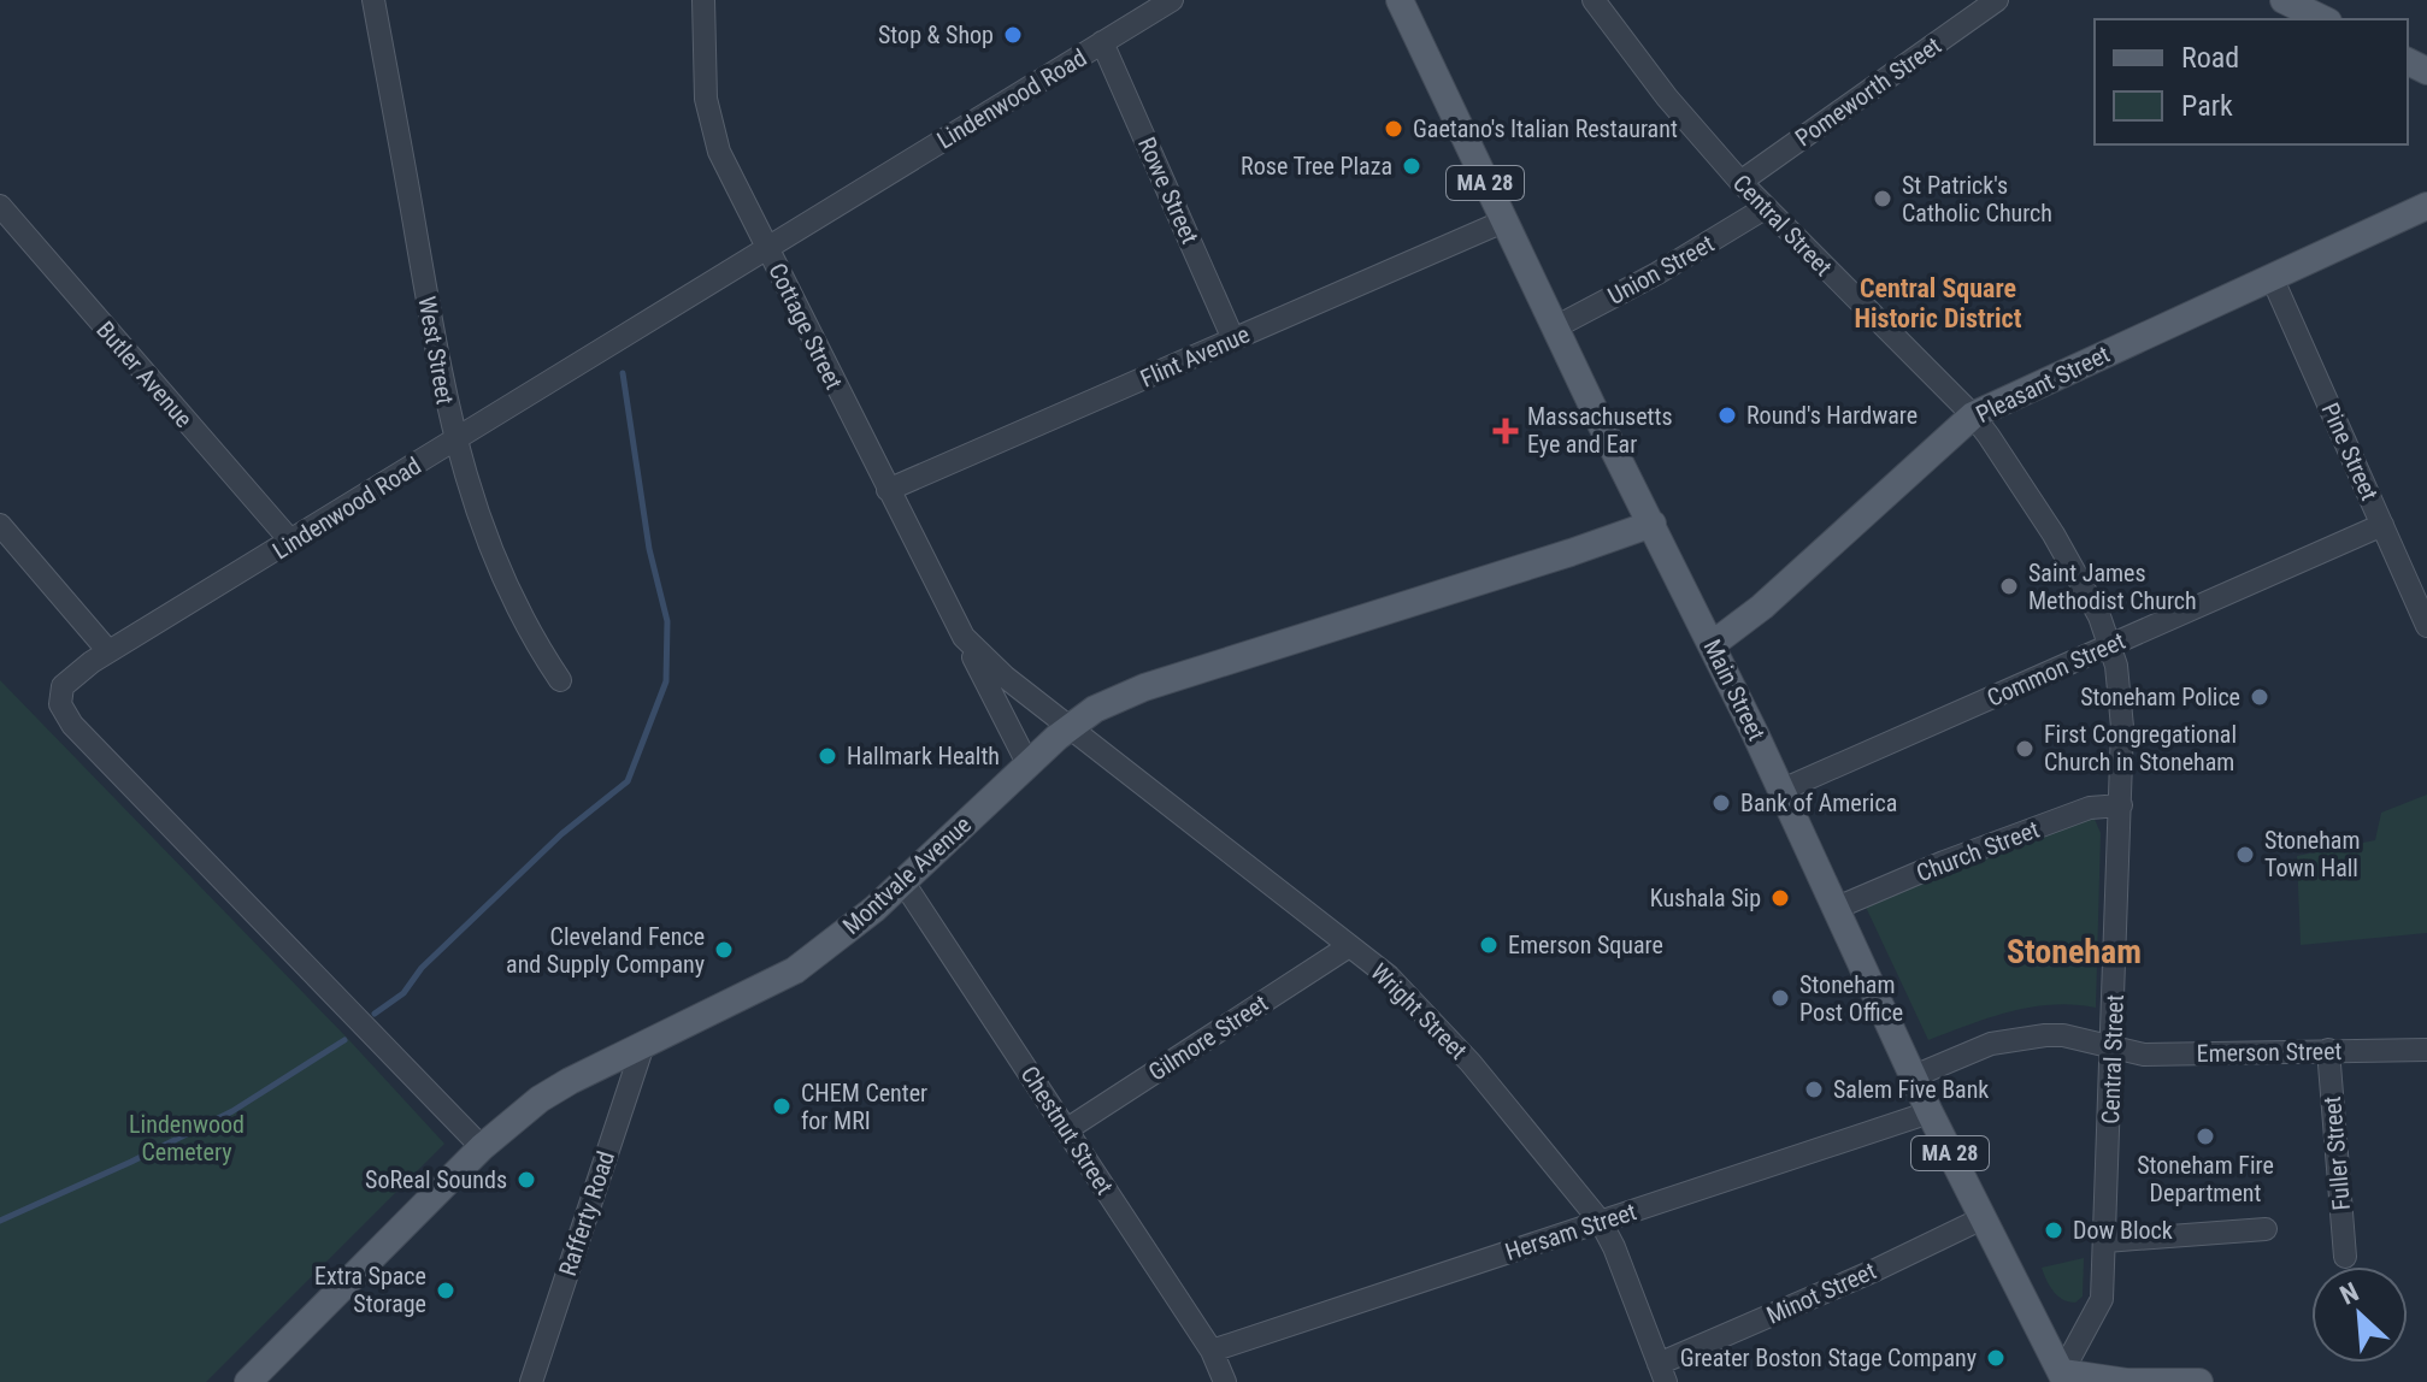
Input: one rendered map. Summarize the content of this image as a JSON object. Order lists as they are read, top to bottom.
{
  "streets": {
    "main road": [
      "MA 28",
      "Pleasant Street",
      "Main Street",
      "Montvale Avenue"
    ],
    "street": [
      "Pomeworth Street",
      "Lindenwood Road",
      "Rowe Street",
      "Central Street",
      "Union Street",
      "Cottage Street",
      "West Street",
      "Flint Avenue",
      "Butler Avenue",
      "Pine Street",
      "Common Street",
      "Church Street",
      "Wright Street",
      "Gilmore Street",
      "Emerson Street",
      "Chestnut Street",
      "Fuller Street",
      "Rafferty Road",
      "Hersam Street",
      "Minot Street"
    ]
  },
  "crossings": [
    ["Pomeworth Street", "Central Street"],
    ["Lindenwood Road", "Rowe Street"],
    ["Lindenwood Road", "Cottage Street"],
    ["Lindenwood Road", "West Street"],
    ["Lindenwood Road", "Butler Avenue"],
    ["Lindenwood Road", "Montvale Avenue"],
    ["Rowe Street", "Flint Avenue"],
    ["Central Street", "Union Street"],
    ["Central Street", "Pleasant Street"],
    ["Central Street", "Common Street"],
    ["Central Street", "Main Street"],
    ["Central Street", "Church Street"],
    ["Central Street", "Emerson Street"],
    ["Union Street", "Main Street"],
    ["Cottage Street", "Flint Avenue"],
    ["Cottage Street", "Montvale Avenue"],
    ["Cottage Street", "Wright Street"],
    ["Flint Avenue", "Main Street"],
    ["Pleasant Street", "Pine Street"],
    ["Pleasant Street", "Main Street"],
    ["Pine Street", "Common Street"],
    ["Common Street", "Main Street"],
    ["Main Street", "Church Street"],
    ["Main Street", "Montvale Avenue"],
    ["Main Street", "Emerson Street"],
    ["Main Street", "Hersam Street"],
    ["Main Street", "Minot Street"],
    ["Montvale Avenue", "Wright Street"],
    ["Montvale Avenue", "Chestnut Street"],
    ["Montvale Avenue", "Rafferty Road"],
    ["Wright Street", "Gilmore Street"],
    ["Wright Street", "Hersam Street"],
    ["Wright Street", "Minot Street"],
    ["Gilmore Street", "Chestnut Street"],
    ["Emerson Street", "Fuller Street"],
    ["Chestnut Street", "Hersam Street"]
  ],
  "districts": ["Central Square Historic District", "Stoneham"],
  "parks": ["Lindenwood Cemetery"],
  "places": {
    "other": [
      "Stop & Shop",
      "Gaetano's Italian Restaurant",
      "Rose Tree Plaza",
      "St Patrick's Catholic Church",
      "Round's Hardware",
      "Saint James Methodist Church",
      "Stoneham Police",
      "First Congregational Church in Stoneham",
      "Hallmark Health",
      "Bank of America",
      "Stoneham Town Hall",
      "Kushala Sip",
      "Emerson Square",
      "Cleveland Fence and Supply Company",
      "Stoneham Post Office",
      "Salem Five Bank",
      "CHEM Center for MRI",
      "Stoneham Fire Department",
      "SoReal Sounds",
      "Dow Block",
      "Extra Space Storage",
      "Greater Boston Stage Company"
    ],
    "health": ["Massachusetts Eye and Ear"]
  },
  "legend": ["Road", "Park"],
  "north": "top left"
}
